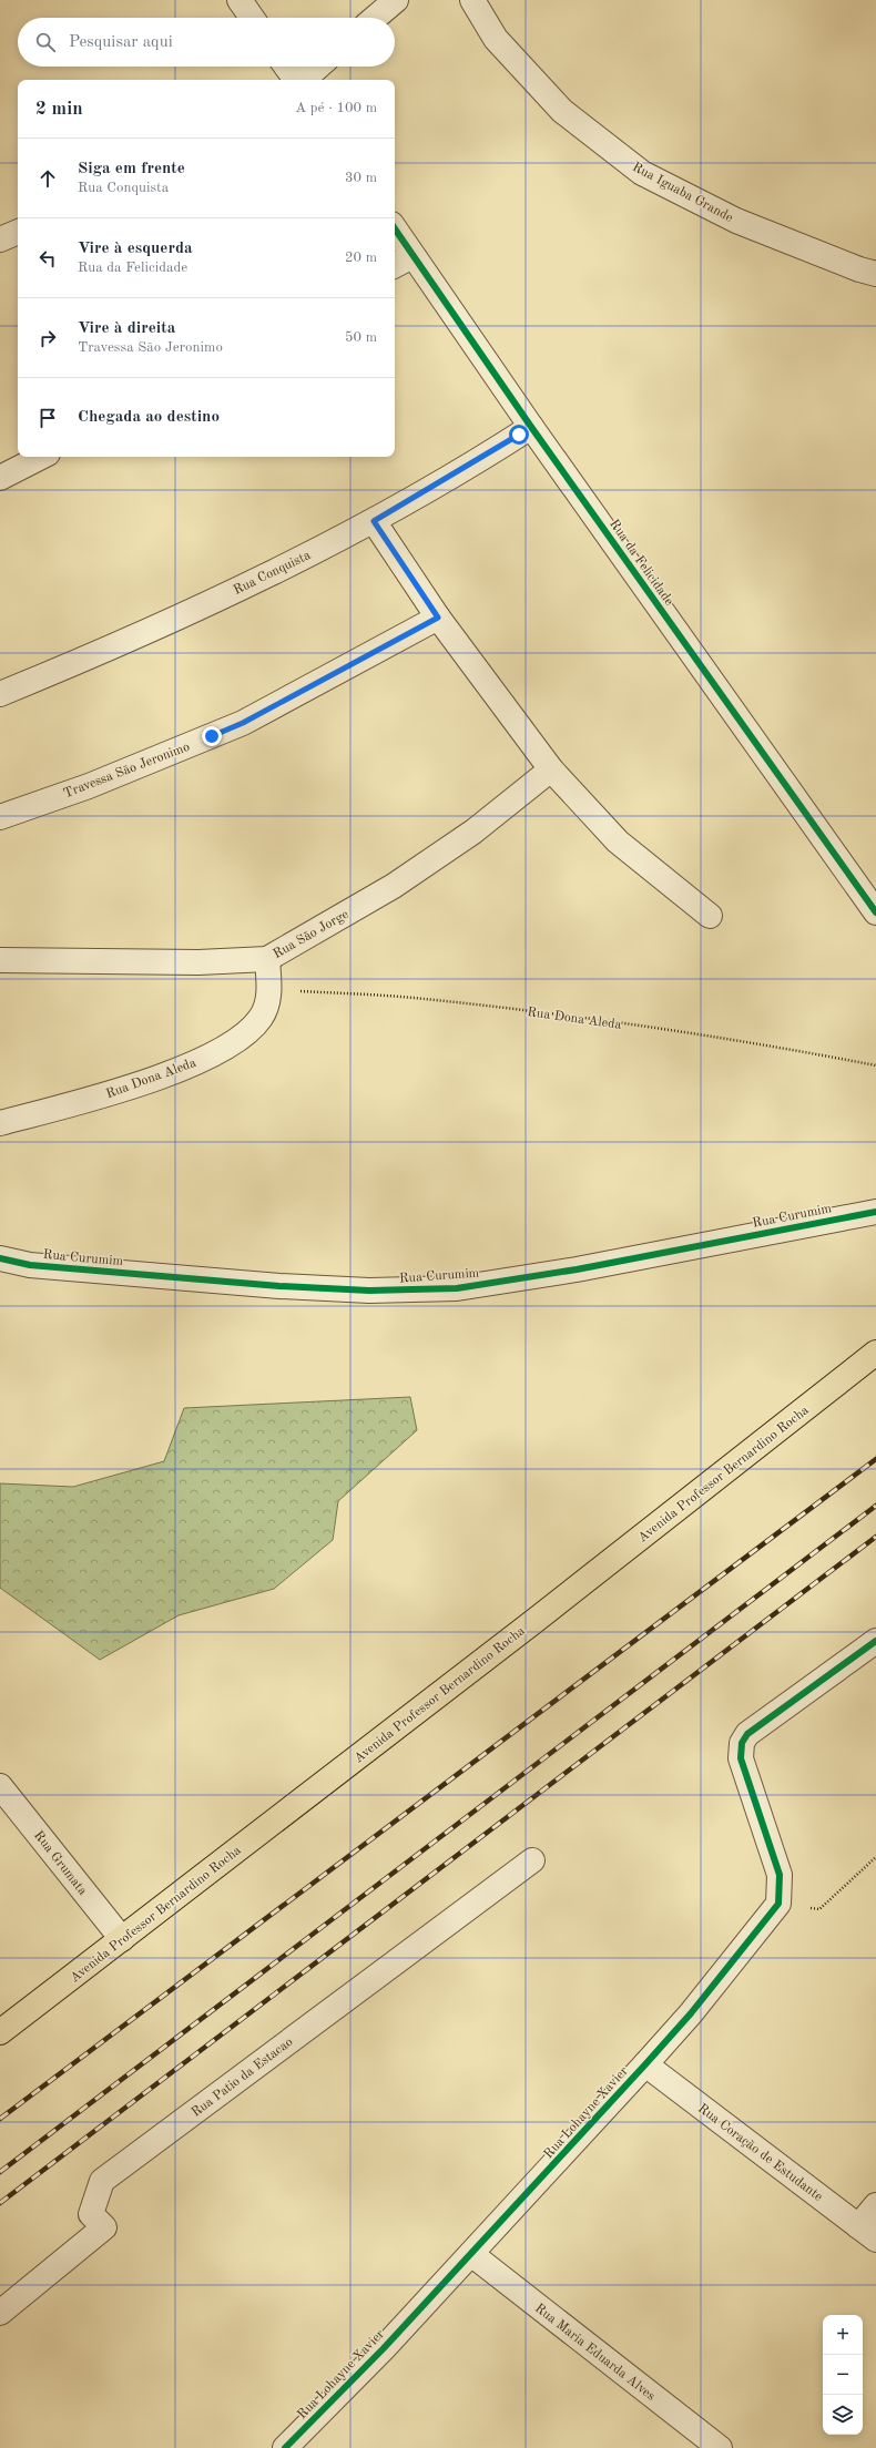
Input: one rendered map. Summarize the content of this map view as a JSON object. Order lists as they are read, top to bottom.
{
  "streets": {
    "main road": ["Avenida Professor Bernardino Rocha"],
    "street": [
      "Rua Iguaba Grande",
      "Rua da Felicidade",
      "Rua Conquista",
      "Travessa Sāo Jeronimo",
      "Rua São Jorge",
      "Rua Dona Aleda",
      "Rua Curumim",
      "Rua Grumata",
      "Rua Patio da Estacao",
      "Rua Lohayne Xavier",
      "Rua Coração de Estudante",
      "Rua Maria Eduarda Alves"
    ]
  },
  "crossings": [
    ["Rua da Felicidade", "Rua Conquista"],
    ["Rua São Jorge", "Rua Dona Aleda"],
    ["Avenida Professor Bernardino Rocha", "Rua Grumata"],
    ["Rua Lohayne Xavier", "Rua Coração de Estudante"],
    ["Rua Lohayne Xavier", "Rua Maria Eduarda Alves"]
  ],
  "page": {
    "search": "Pesquisar aqui",
    "heading": ["2 min", "A pé · 100 m"],
    "list": [
      ["Siga em frente", "Rua Conquista", "30 m"],
      ["Vire à esquerda", "Rua da Felicidade", "20 m"],
      ["Vire à direita", "Travessa Sāo Jeronimo", "50 m"],
      "Chegada ao destino"
    ],
    "map_buttons": ["+", "−"]
  }
}
